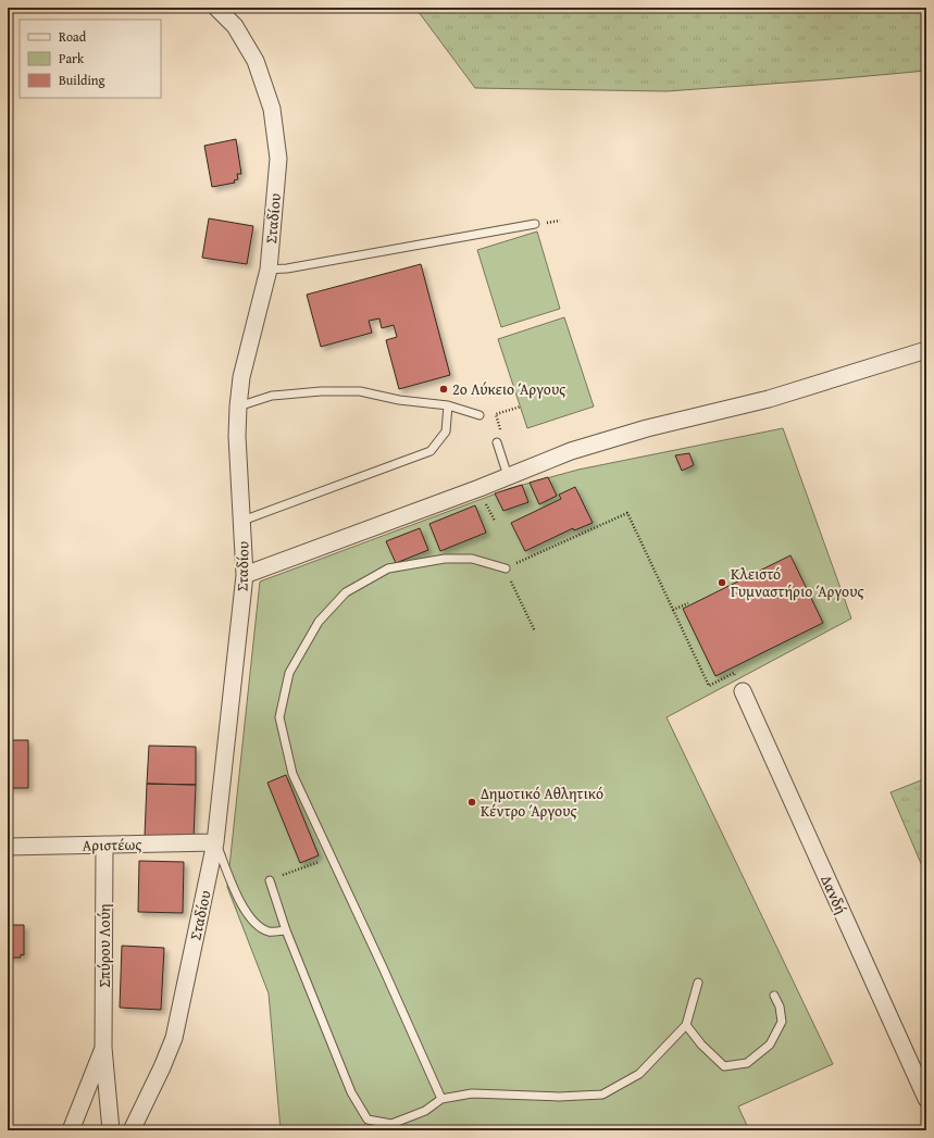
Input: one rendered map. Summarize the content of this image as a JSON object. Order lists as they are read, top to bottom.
{
  "streets": {
    "street": [
      "Σταδίου",
      "Αριστέως",
      "Δανδή",
      "Σπύρου Λούη"
    ]
  },
  "crossings": [
    ["Σταδίου", "Αριστέως"],
    ["Αριστέως", "Σπύρου Λούη"]
  ],
  "places": ["2ο Λύκειο Άργους", "Κλειστό Γυμναστήριο Άργους", "Δημοτικό Αθλητικό Κέντρο Άργους"],
  "legend": ["Road", "Park", "Building"]
}
